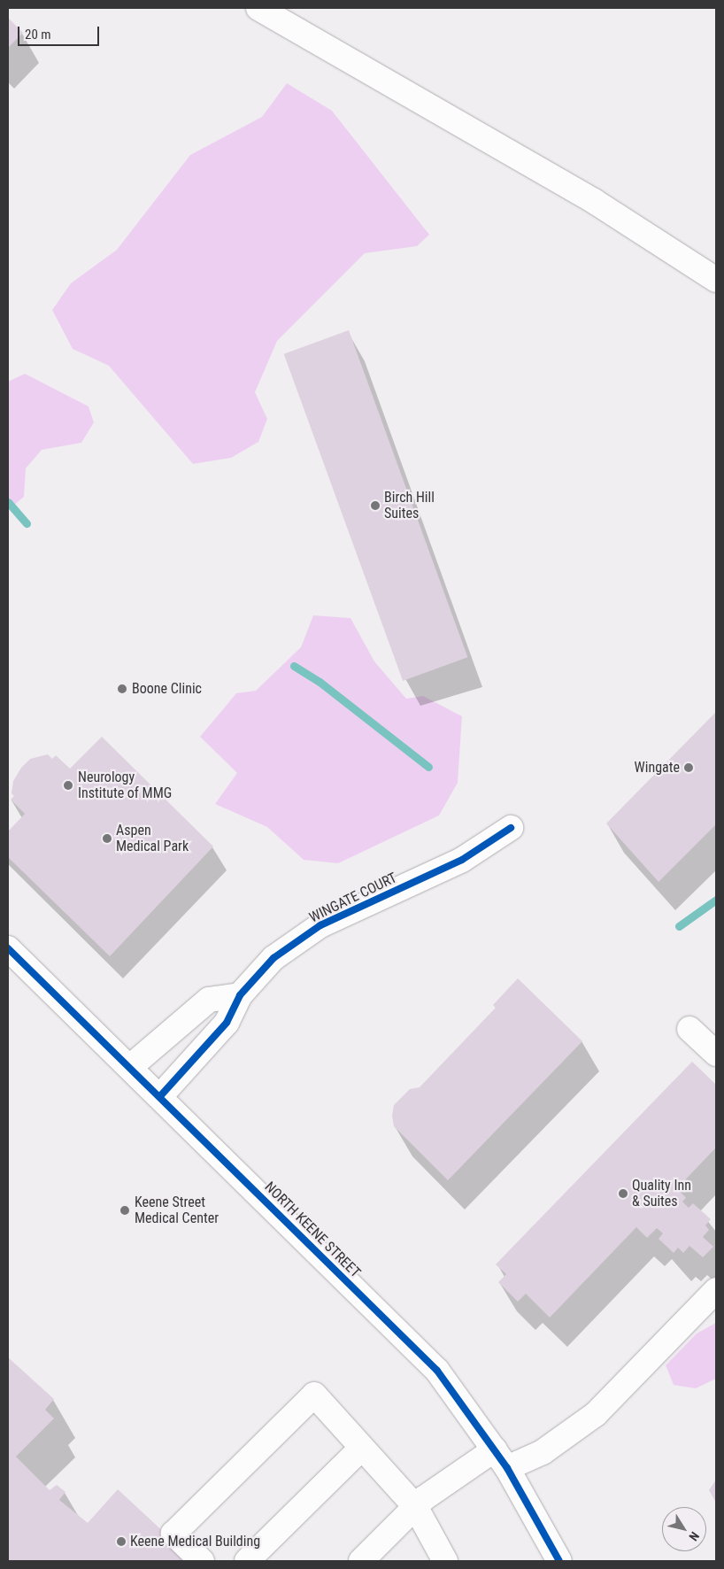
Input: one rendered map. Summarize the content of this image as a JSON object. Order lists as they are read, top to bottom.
{
  "streets": {
    "main road": ["WINGATE COURT", "NORTH KEENE STREET"]
  },
  "crossings": [
    ["WINGATE COURT", "NORTH KEENE STREET"]
  ],
  "places": [
    "Birch Hill Suites",
    "Boone Clinic",
    "Wingate",
    "Neurology Institute of MMG",
    "Aspen Medical Park",
    "Quality Inn & Suites",
    "Keene Street Medical Center",
    "Keene Medical Building"
  ],
  "scale_bar": "20 m",
  "north": "bottom right"
}
